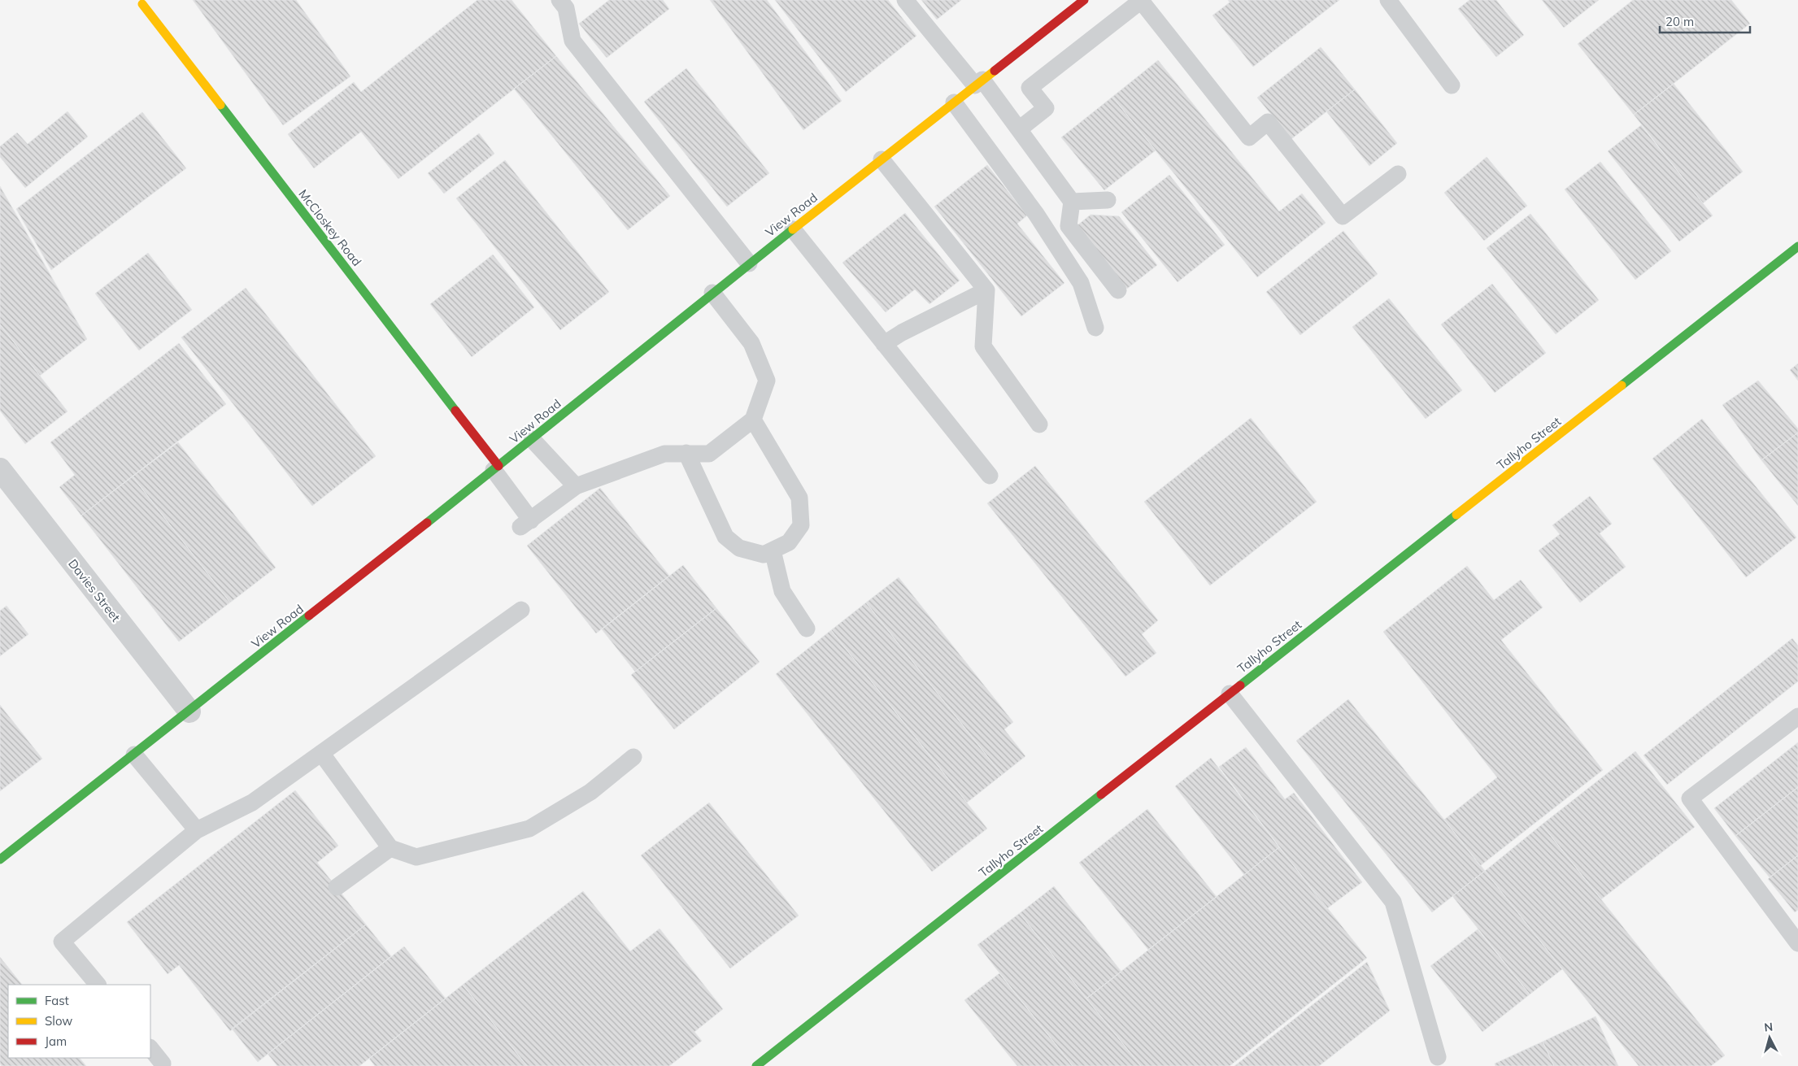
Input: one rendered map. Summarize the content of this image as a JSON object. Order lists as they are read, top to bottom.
{
  "streets": {
    "street": [
      "View Road",
      "McCloskey Road",
      "Tallyho Street",
      "Davies Street"
    ]
  },
  "crossings": [
    ["View Road", "McCloskey Road"],
    ["View Road", "Davies Street"]
  ],
  "legend": ["Fast", "Slow", "Jam"],
  "scale_bar": "20 m",
  "north": "top"
}
